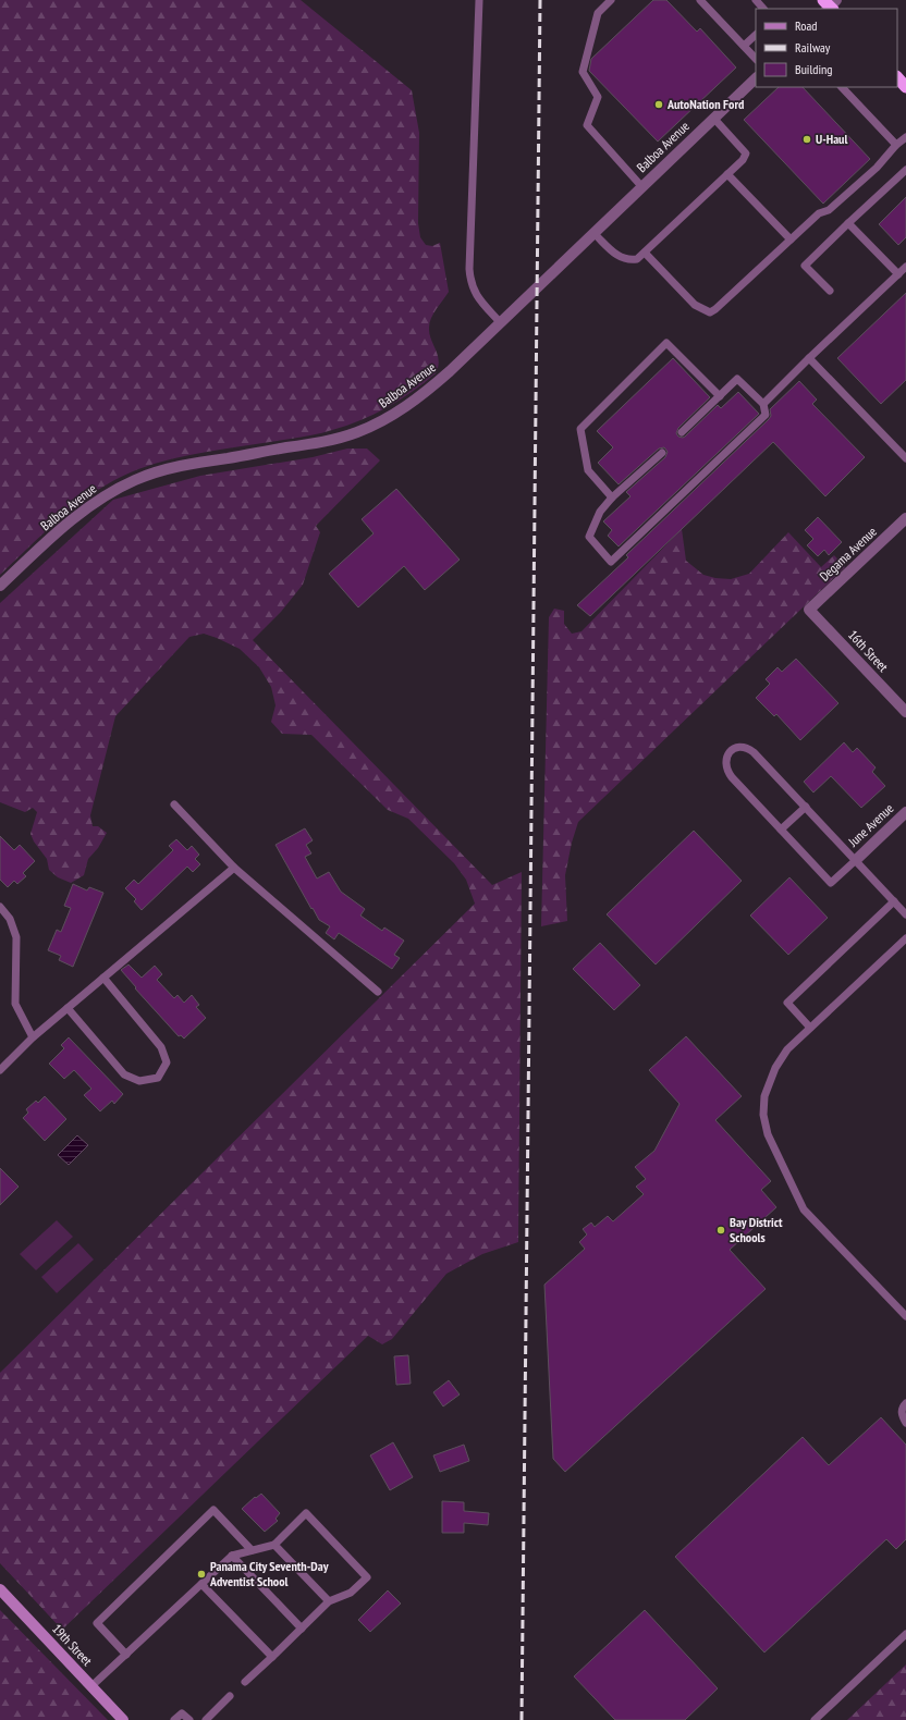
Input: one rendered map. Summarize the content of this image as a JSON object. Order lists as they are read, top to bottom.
{
  "streets": {
    "main road": ["19th Street"],
    "street": [
      "Balboa Avenue",
      "Degama Avenue",
      "16th Street",
      "June Avenue"
    ]
  },
  "crossings": [
    ["Degama Avenue", "16th Street"]
  ],
  "places": [
    "AutoNation Ford",
    "U-Haul",
    "Bay District Schools",
    "Panama City Seventh-Day Adventist School"
  ],
  "legend": ["Road", "Railway", "Building"]
}
